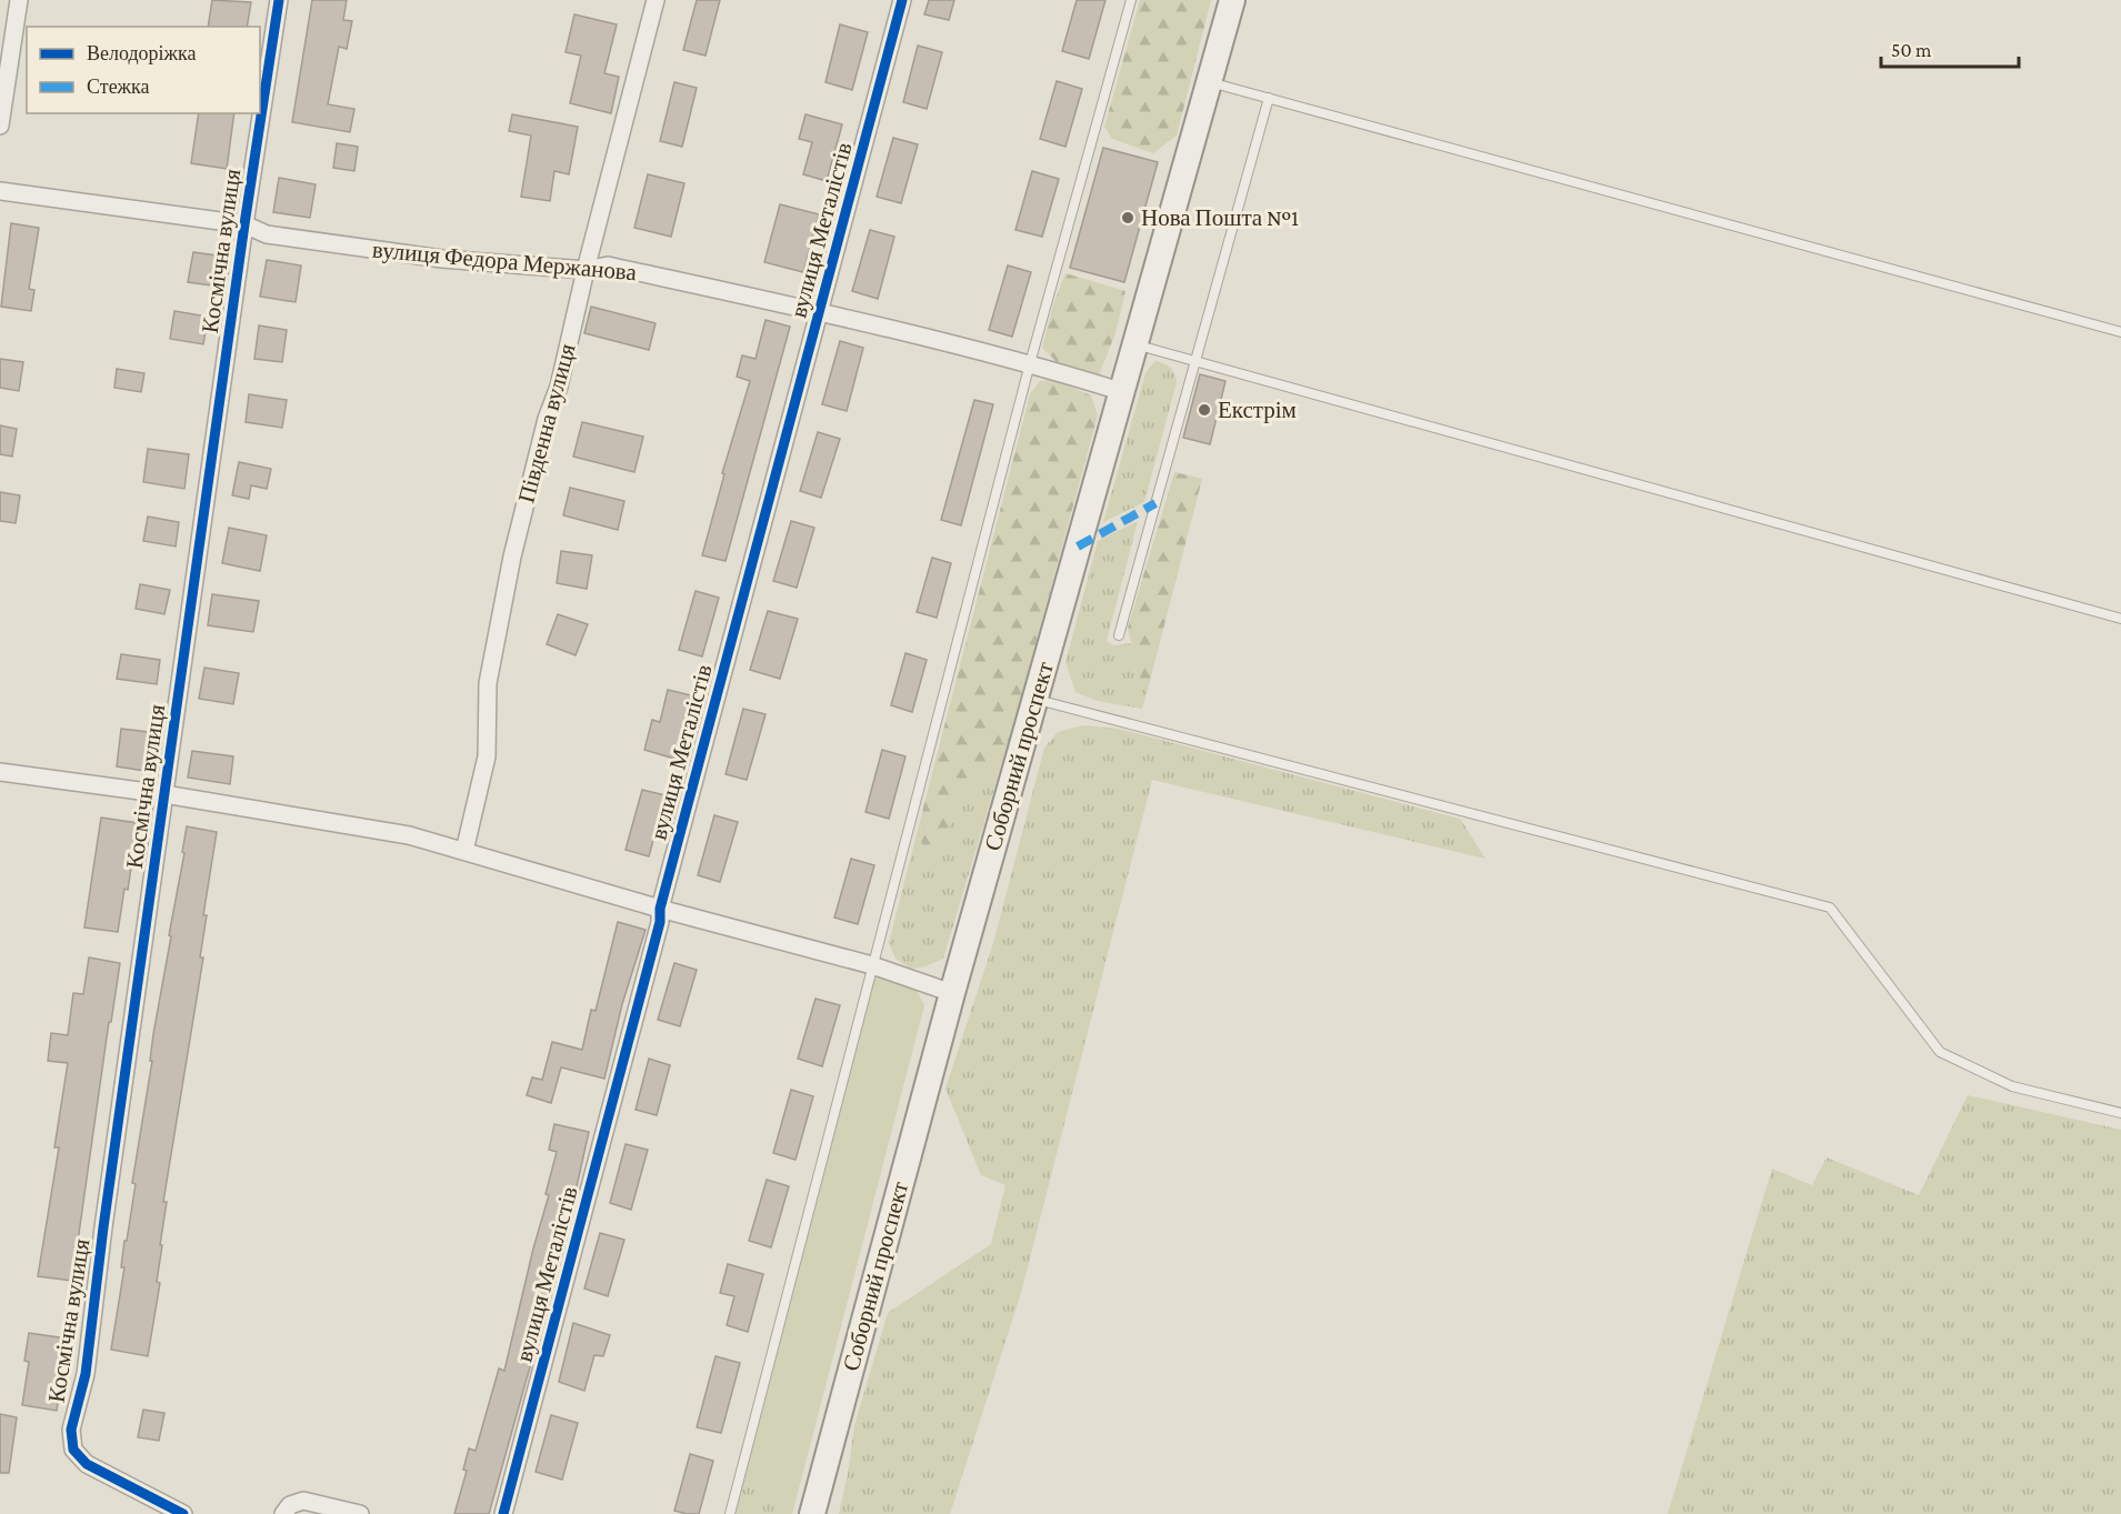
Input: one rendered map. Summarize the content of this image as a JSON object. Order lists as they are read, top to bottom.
{
  "streets": {
    "main road": ["Соборний проспект"],
    "street": [
      "вулиця Металістів",
      "Космічна вулиця",
      "вулиця Федора Мержанова",
      "Південна вулиця"
    ]
  },
  "crossings": [
    ["вулиця Металістів", "вулиця Федора Мержанова"],
    ["Космічна вулиця", "вулиця Федора Мержанова"],
    ["вулиця Федора Мержанова", "Південна вулиця"],
    ["вулиця Федора Мержанова", "Соборний проспект"]
  ],
  "places": ["Нова Пошта №1", "Екстрім"],
  "legend": ["Велодоріжка", "Стежка"],
  "scale_bar": "50 m"
}
